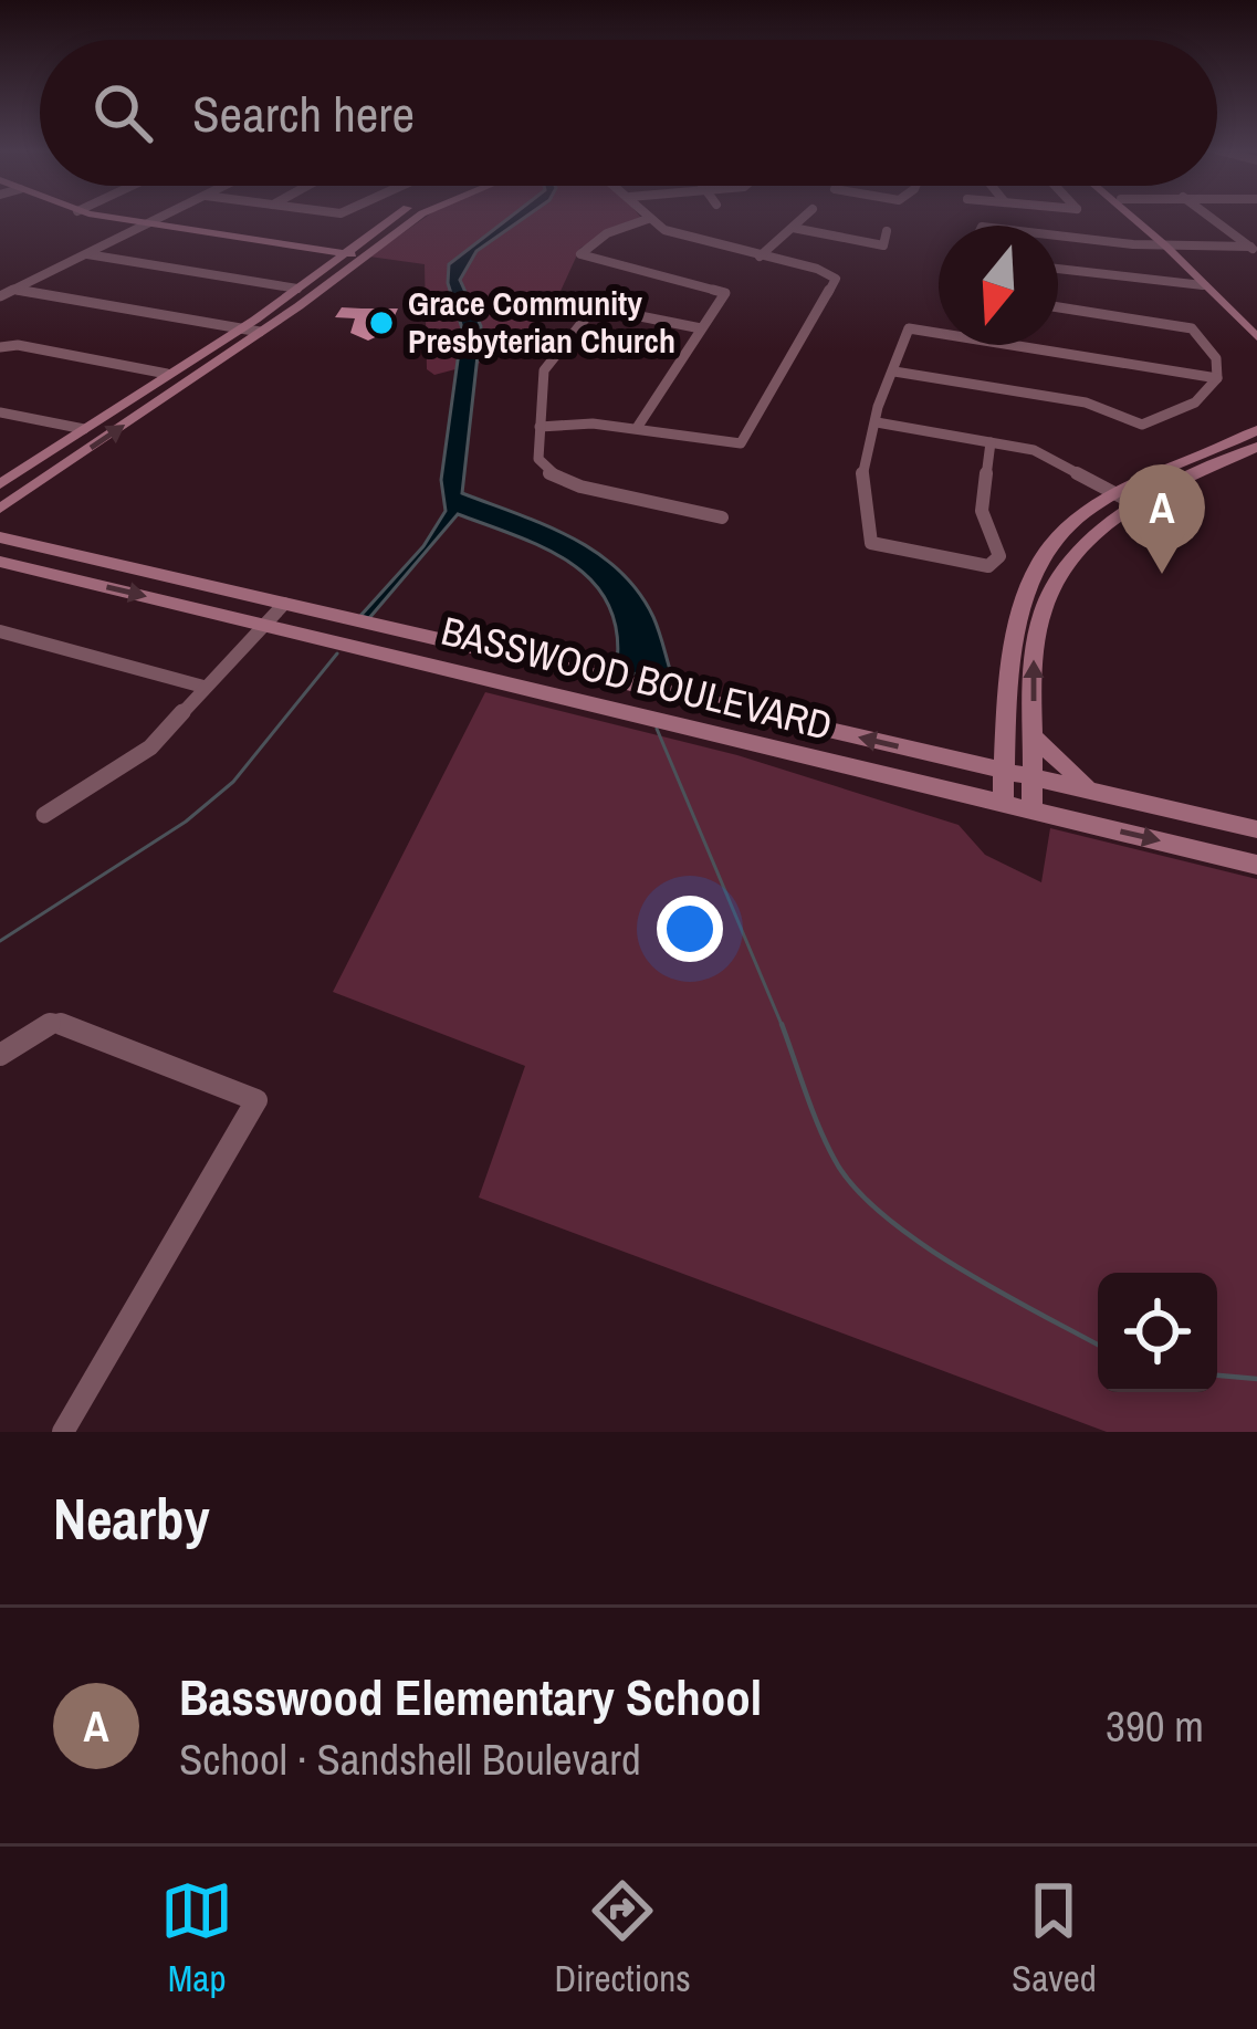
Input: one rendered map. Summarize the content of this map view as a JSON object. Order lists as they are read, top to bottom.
{
  "streets": {
    "main road": ["BASSWOOD BOULEVARD"]
  },
  "places": ["Grace Community Presbyterian Church"],
  "north": "bottom",
  "page": {
    "search": "Search here",
    "pins": "A",
    "heading": "Nearby",
    "list": [
      {
        "mark": "A",
        "name": "Basswood Elementary School",
        "note": "School · Sandshell Boulevard",
        "value": "390 m"
      }
    ],
    "nav": ["Map", "Directions", "Saved"]
  }
}
